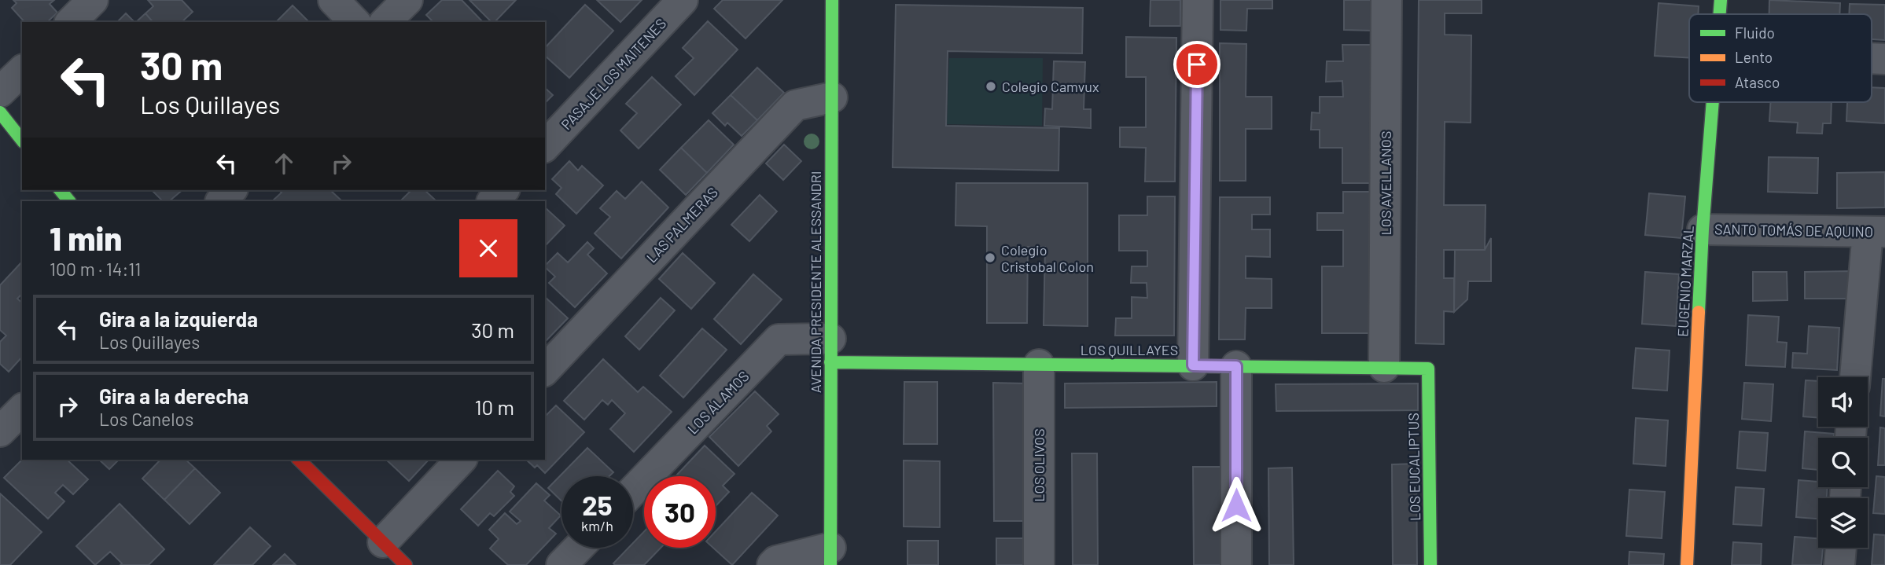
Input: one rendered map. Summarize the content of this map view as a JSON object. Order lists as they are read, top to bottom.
{
  "streets": {
    "main road": [
      "EUGENIO MARZAL",
      "AVENIDA PRESIDENTE ALESSANDRI",
      "LOS QUILLAYES",
      "LOS EUCALIPTUS"
    ],
    "street": [
      "PASAJE LOS MAITENES",
      "LOS AVELLANOS",
      "LAS PALMERAS",
      "SANTO TOMÁS DE AQUINO",
      "LOS ÁLAMOS",
      "LOS OLIVOS"
    ]
  },
  "crossings": [
    ["LOS AVELLANOS", "LOS QUILLAYES"],
    ["LAS PALMERAS", "AVENIDA PRESIDENTE ALESSANDRI"],
    ["SANTO TOMÁS DE AQUINO", "EUGENIO MARZAL"],
    ["AVENIDA PRESIDENTE ALESSANDRI", "LOS QUILLAYES"],
    ["AVENIDA PRESIDENTE ALESSANDRI", "LOS ÁLAMOS"],
    ["LOS QUILLAYES", "LOS ÁLAMOS"],
    ["LOS QUILLAYES", "LOS OLIVOS"],
    ["LOS QUILLAYES", "LOS EUCALIPTUS"]
  ],
  "places": ["Colegio Camvux", "Colegio Cristobal Colon"],
  "legend": ["Fluido", "Lento", "Atasco"],
  "page": {
    "turn": ["30 m", "Los Quillayes"],
    "heading": ["1 min", "100 m · 14:11"],
    "list": [
      {
        "name": "Gira a la izquierda",
        "note": "Los Quillayes",
        "value": "30 m"
      },
      {
        "name": "Gira a la derecha",
        "note": "Los Canelos",
        "value": "10 m"
      }
    ],
    "speed": "25 km/h",
    "limit": "30"
  }
}
